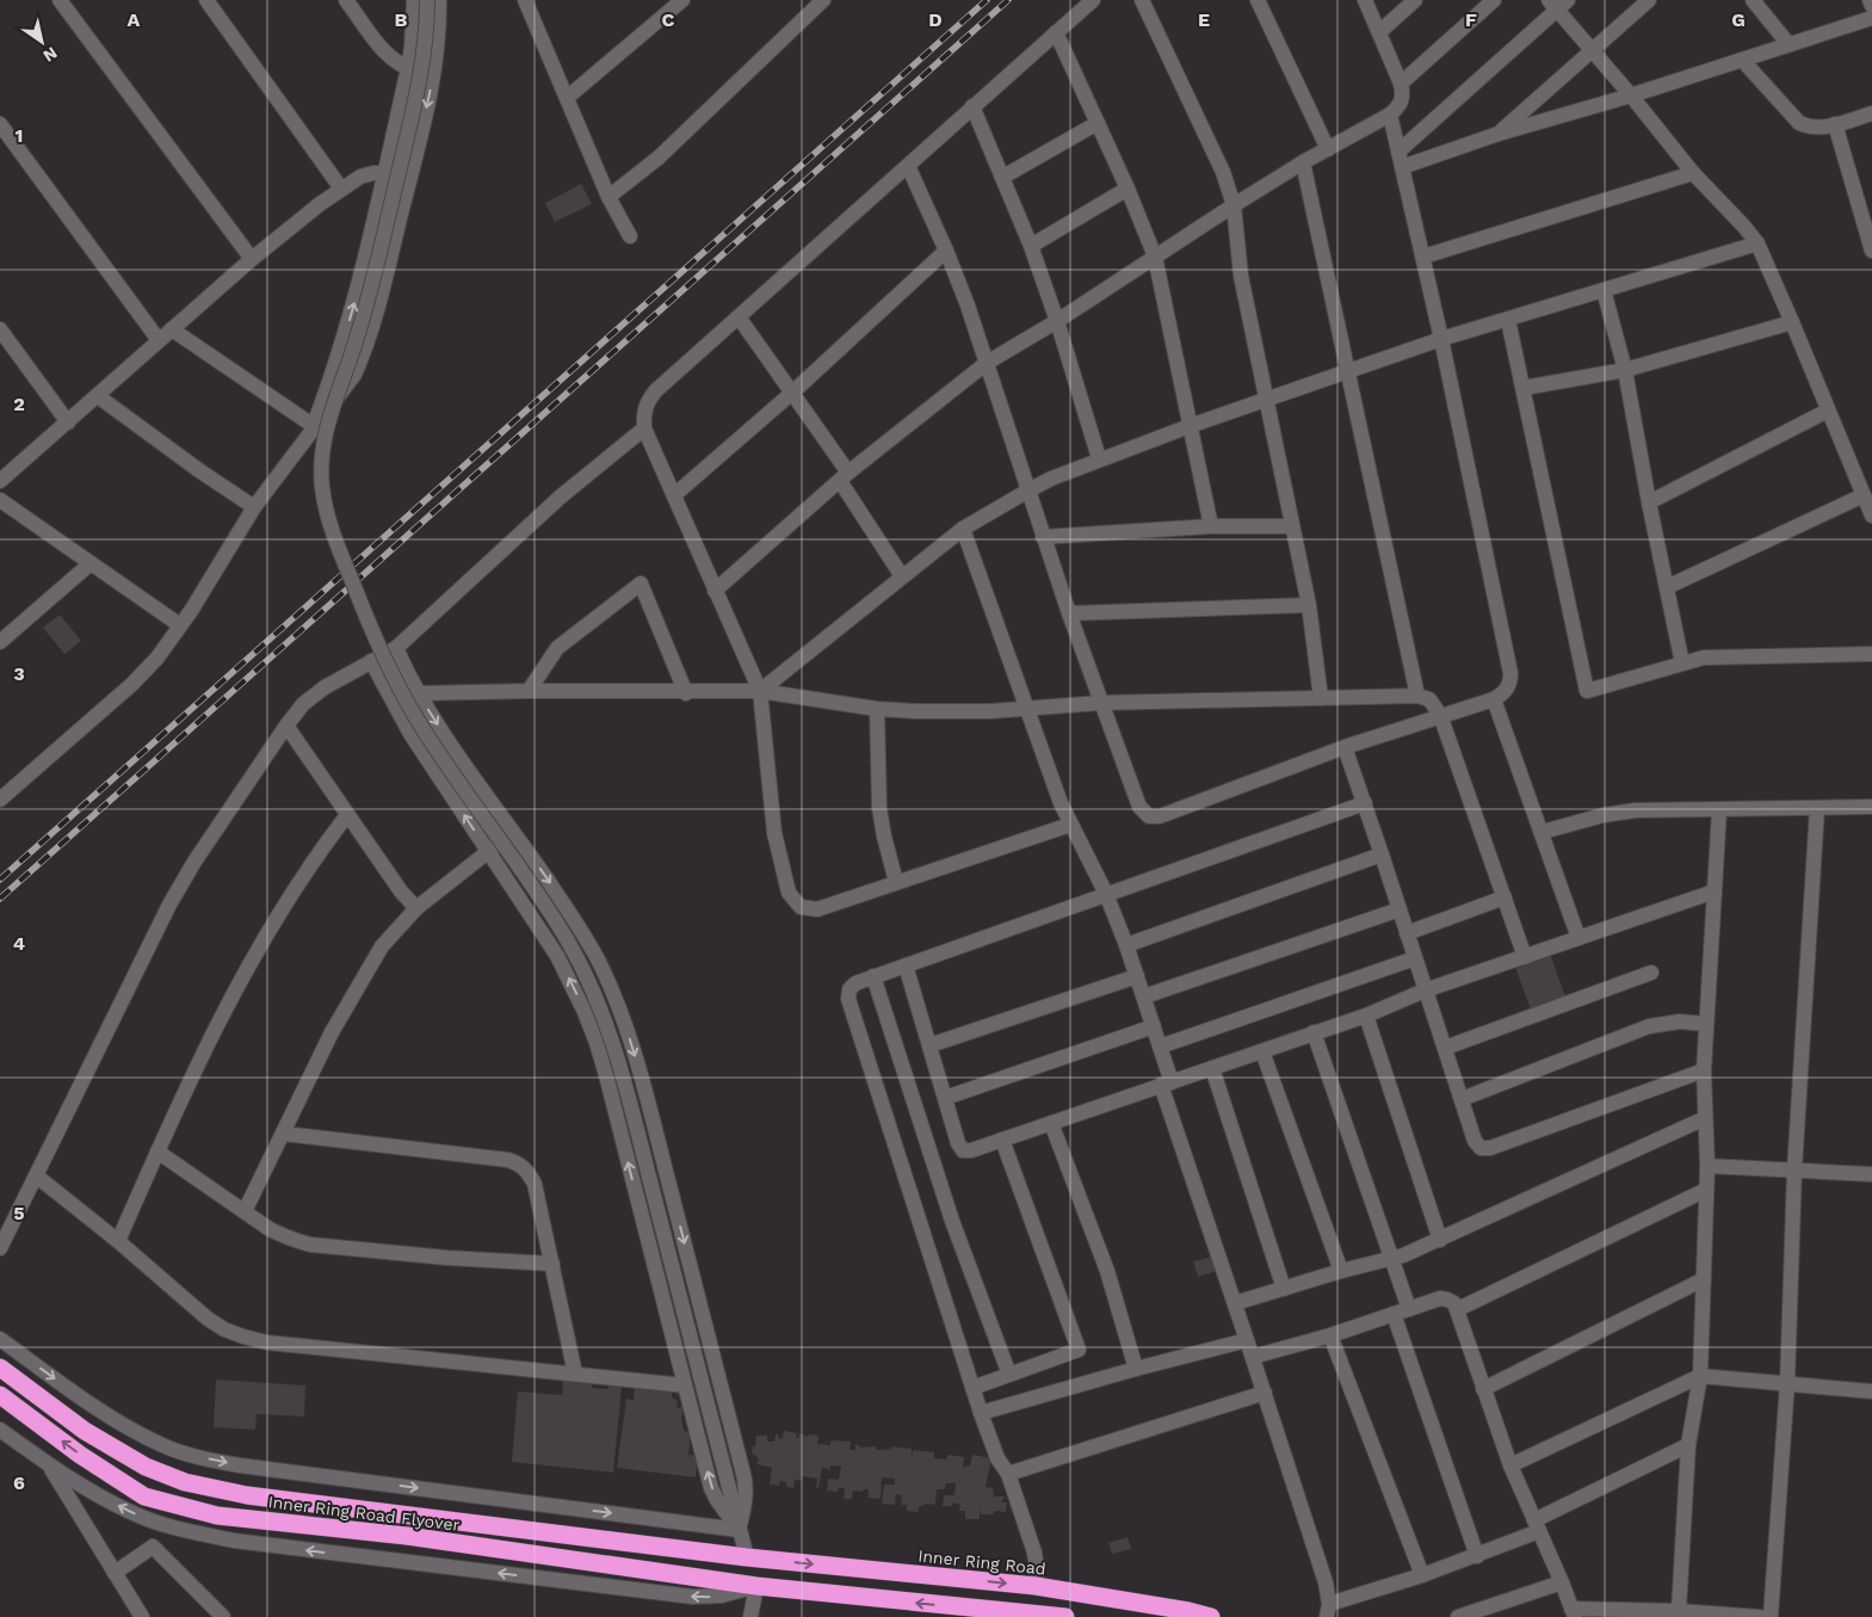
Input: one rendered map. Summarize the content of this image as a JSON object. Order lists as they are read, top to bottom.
{
  "streets": {
    "highway": ["Inner Ring Road Flyover", "Inner Ring Road"]
  },
  "crossings": [
    ["Inner Ring Road Flyover", "Inner Ring Road"]
  ],
  "north": "bottom right",
  "grid": {
    "columns": [
      "A",
      "B",
      "C",
      "D",
      "E",
      "F",
      "G"
    ],
    "rows": [
      "1",
      "2",
      "3",
      "4",
      "5",
      "6"
    ]
  }
}
